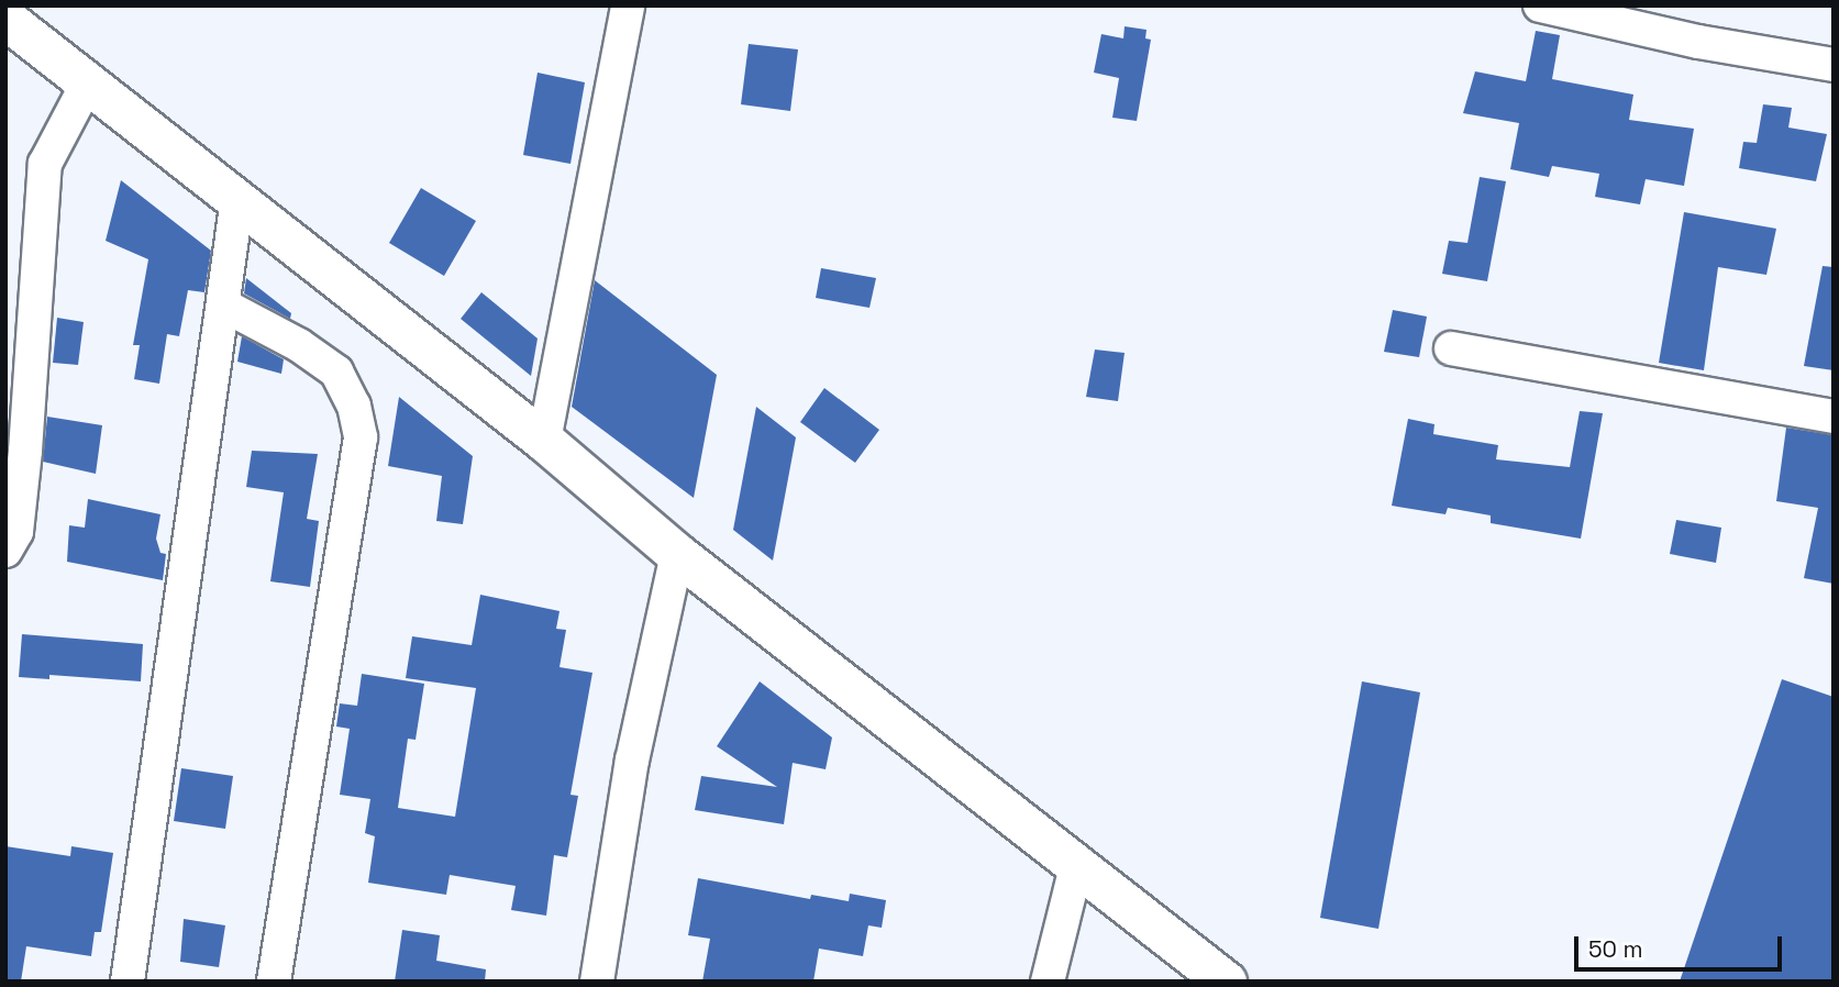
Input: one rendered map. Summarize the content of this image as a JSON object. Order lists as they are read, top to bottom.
{
  "scale_bar": "50 m"
}
